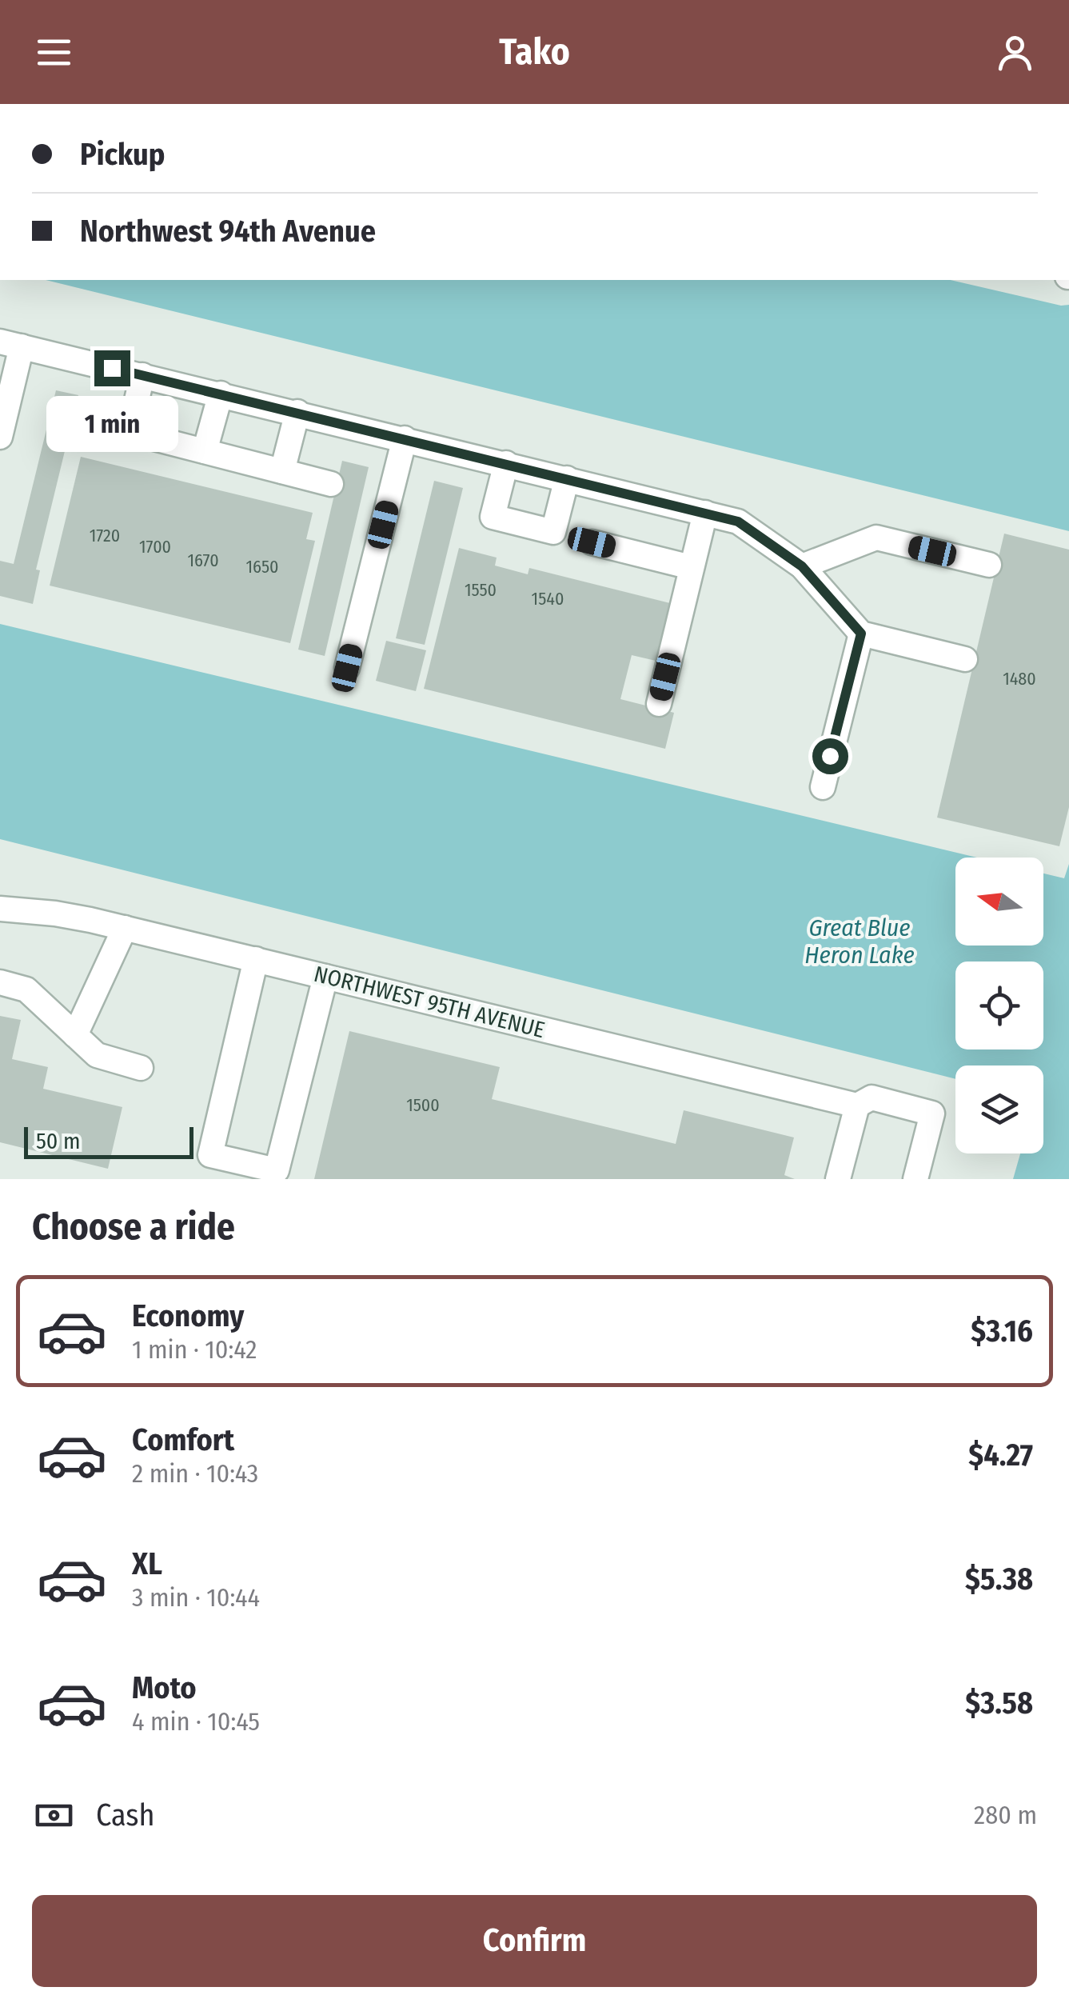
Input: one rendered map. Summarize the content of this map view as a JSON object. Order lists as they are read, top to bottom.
{
  "streets": {
    "street": ["NORTHWEST 95TH AVENUE"]
  },
  "water": ["Great Blue Heron Lake"],
  "house_numbers": [
    "1720",
    "1700",
    "1670",
    "1650",
    "1550",
    "1540",
    "1480",
    "1500"
  ],
  "scale_bar": "50 m",
  "north": "left",
  "page": {
    "header": "Tako",
    "banner": ["Pickup", "Northwest 94th Avenue"],
    "bubble": "1 min",
    "scale": "50 m",
    "heading": "Choose a ride",
    "list": [
      {
        "name": "Economy",
        "note": "1 min · 10:42",
        "value": "$3.16"
      },
      {
        "name": "Comfort",
        "note": "2 min · 10:43",
        "value": "$4.27"
      },
      {
        "name": "XL",
        "note": "3 min · 10:44",
        "value": "$5.38"
      },
      {
        "name": "Moto",
        "note": "4 min · 10:45",
        "value": "$3.58"
      }
    ],
    "pay": ["Cash", "280 m"],
    "buttons": "Confirm"
  }
}
